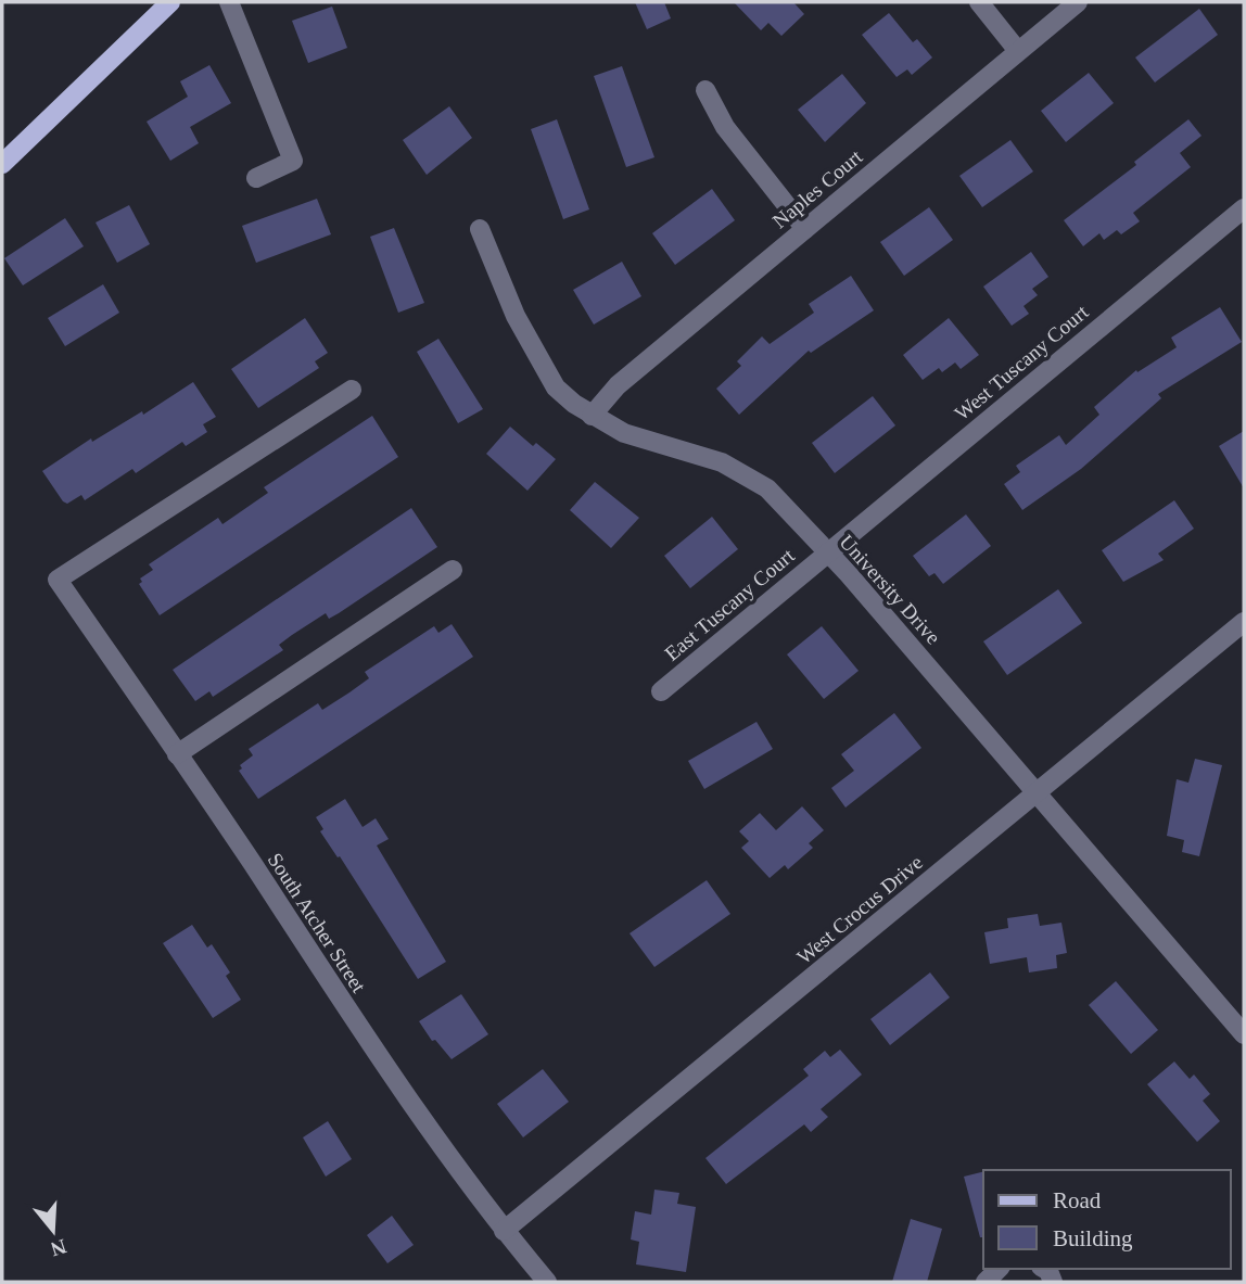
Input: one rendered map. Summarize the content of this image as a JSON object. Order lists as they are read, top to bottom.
{
  "streets": {
    "street": [
      "Naples Court",
      "West Tuscany Court",
      "University Drive",
      "East Tuscany Court",
      "West Crocus Drive",
      "South Atcher Street"
    ]
  },
  "crossings": [
    ["Naples Court", "University Drive"],
    ["West Tuscany Court", "University Drive"],
    ["West Tuscany Court", "East Tuscany Court"],
    ["University Drive", "East Tuscany Court"],
    ["University Drive", "West Crocus Drive"],
    ["West Crocus Drive", "South Atcher Street"]
  ],
  "legend": ["Road", "Building"],
  "north": "bottom"
}
